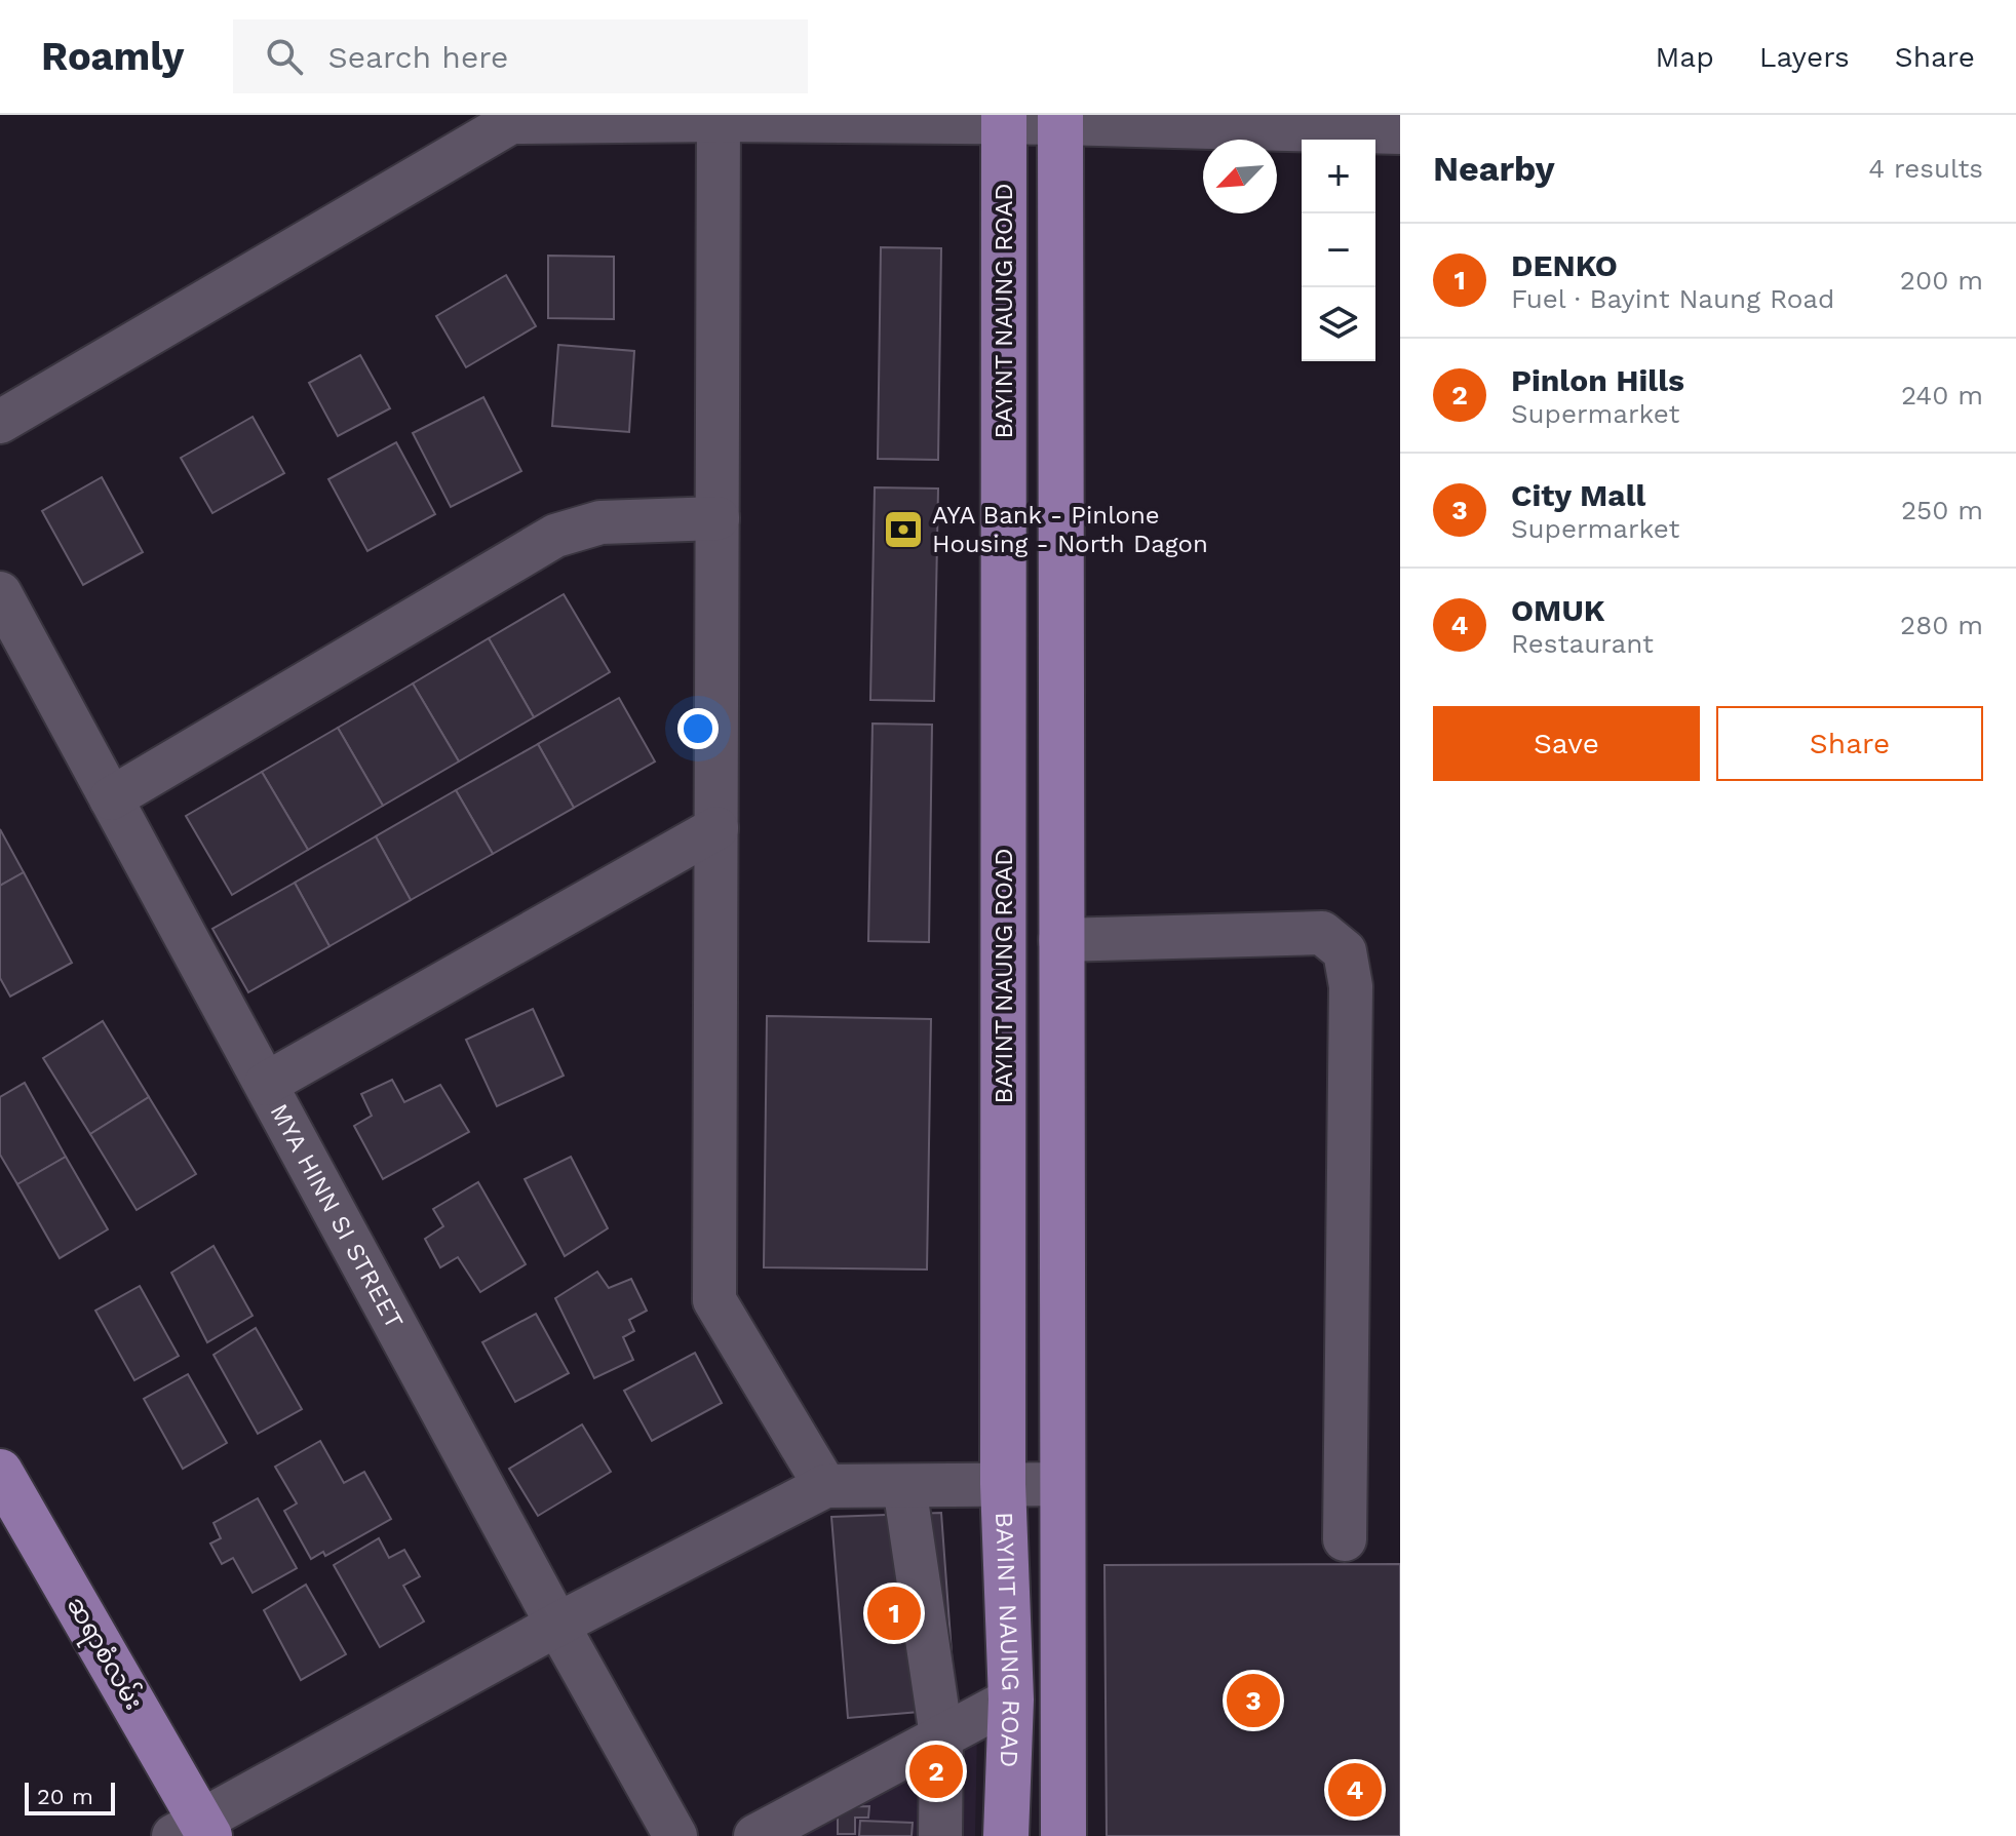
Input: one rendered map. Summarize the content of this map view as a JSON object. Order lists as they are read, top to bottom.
{
  "streets": {
    "main road": ["BAYINT NAUNG ROAD", "ဆရာစံလမ်း"],
    "street": ["MYA HINN SI STREET"]
  },
  "places": {
    "bank": ["AYA Bank - Pinlone Housing - North Dagon"]
  },
  "scale_bar": "20 m",
  "north": "bottom left",
  "page": {
    "header": "Roamly",
    "search": "Search here",
    "nav": ["Map", "Layers", "Share"],
    "heading": ["Nearby", "4 results"],
    "map_buttons": ["+", "−"],
    "list": [
      {
        "mark": "1",
        "name": "DENKO",
        "note": "Fuel · Bayint Naung Road",
        "value": "200 m"
      },
      {
        "mark": "2",
        "name": "Pinlon Hills",
        "note": "Supermarket",
        "value": "240 m"
      },
      {
        "mark": "3",
        "name": "City Mall",
        "note": "Supermarket",
        "value": "250 m"
      },
      {
        "mark": "4",
        "name": "OMUK",
        "note": "Restaurant",
        "value": "280 m"
      }
    ],
    "buttons": ["Save", "Share"],
    "pins": [
      "1",
      "3",
      "2",
      "4"
    ],
    "scale": "20 m"
  }
}
